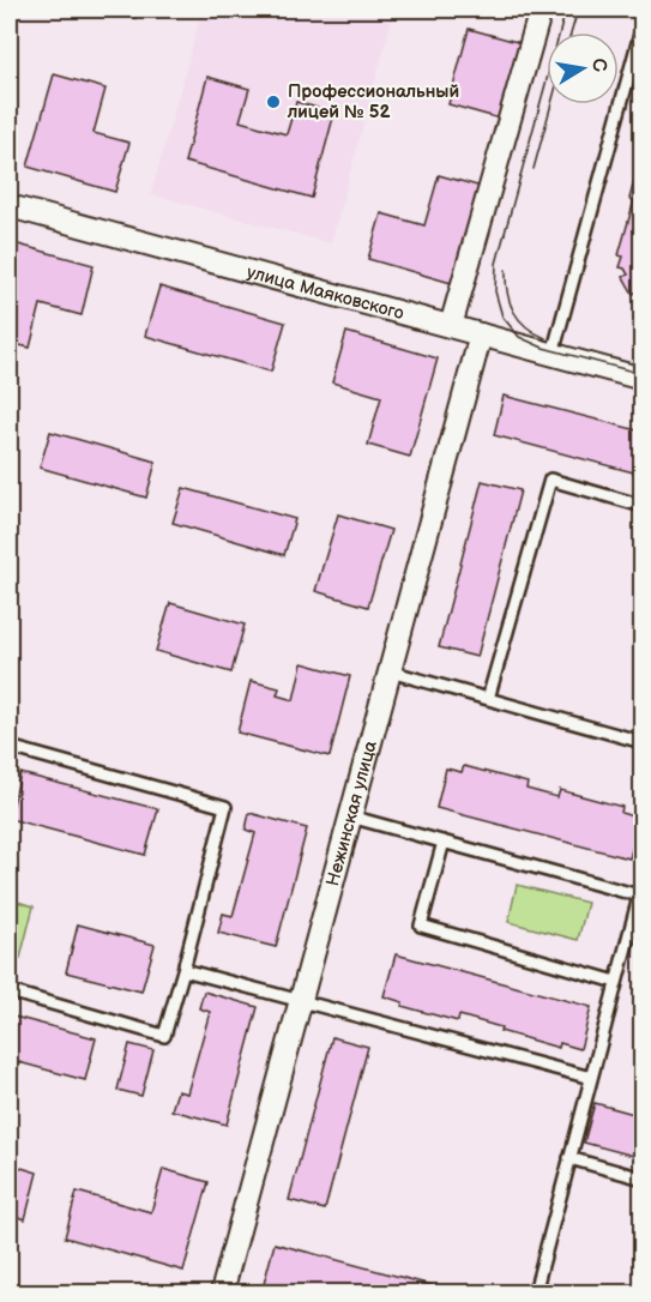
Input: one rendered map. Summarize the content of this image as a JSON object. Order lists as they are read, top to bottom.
{
  "streets": {
    "street": ["улица Маяковского", "Нежинская улица"]
  },
  "crossings": [
    ["улица Маяковского", "Нежинская улица"]
  ],
  "places": ["Профессиональный лицей № 52"],
  "north": "right"
}
